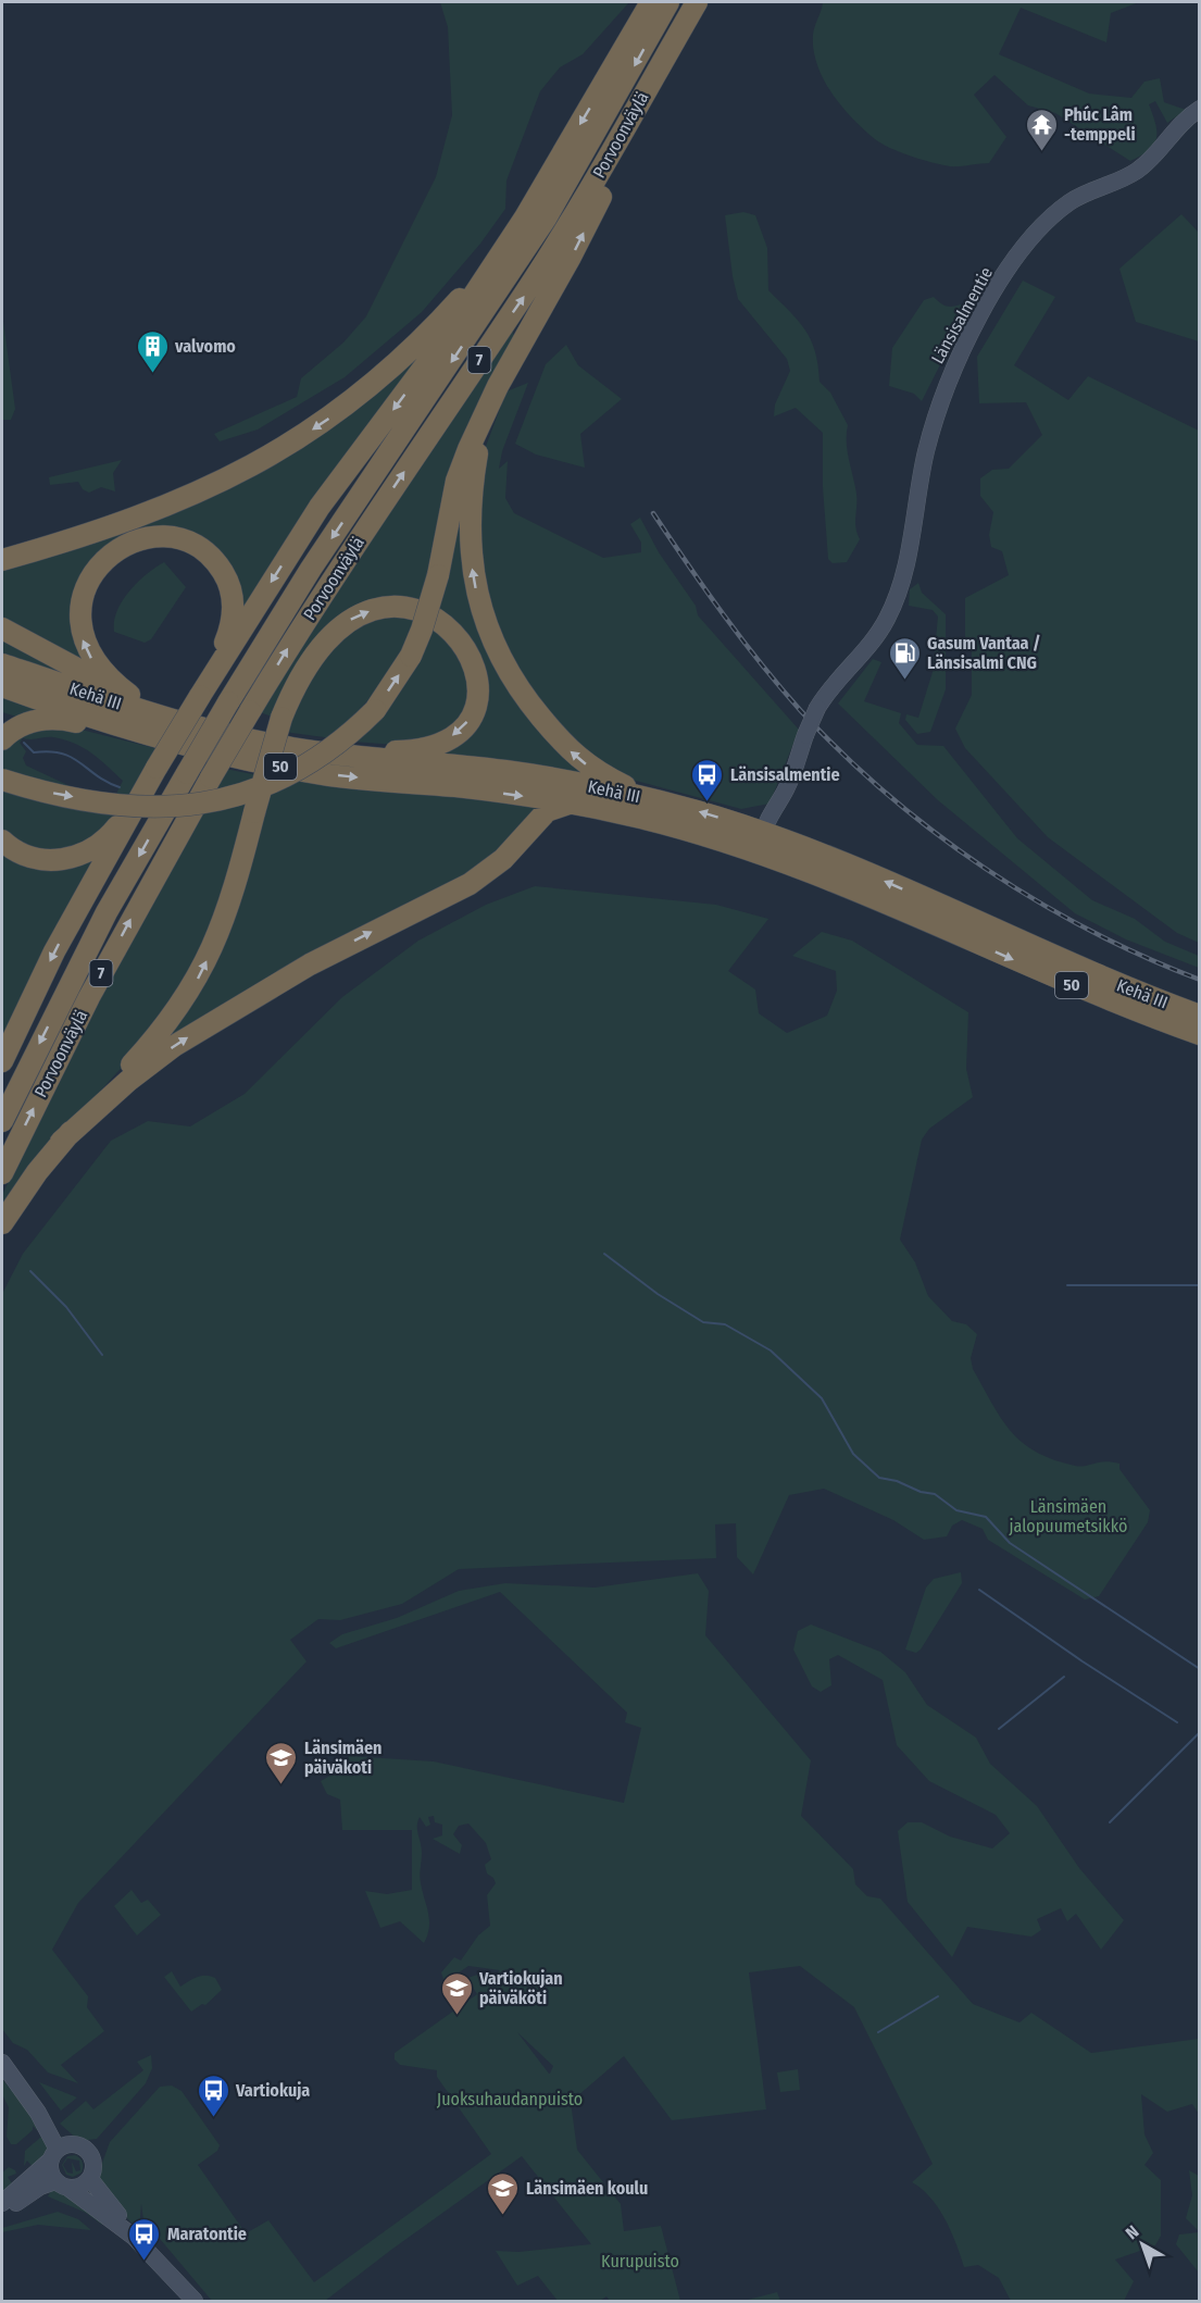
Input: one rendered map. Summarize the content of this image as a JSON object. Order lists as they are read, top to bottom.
{
  "streets": {
    "highway": [
      "Porvoonväylä",
      "7",
      "Kehä III",
      "50"
    ],
    "street": ["Länsisalmentie"]
  },
  "crossings": [
    ["Länsisalmentie", "Kehä III"]
  ],
  "parks": ["Länsimäen jalopuumetsikkö", "Juoksuhaudanpuisto", "Kurupuisto"],
  "places": {
    "temple": ["Phúc Lâm -temppeli"],
    "building": ["valvomo"],
    "fuel station": ["Gasum Vantaa / Länsisalmi CNG"],
    "bus stop": ["Länsisalmentie", "Vartiokuja", "Maratontie"],
    "school or university": ["Länsimäen päiväkoti", "Vartiokujan päiväköti", "Länsimäen koulu"]
  },
  "north": "top left"
}
